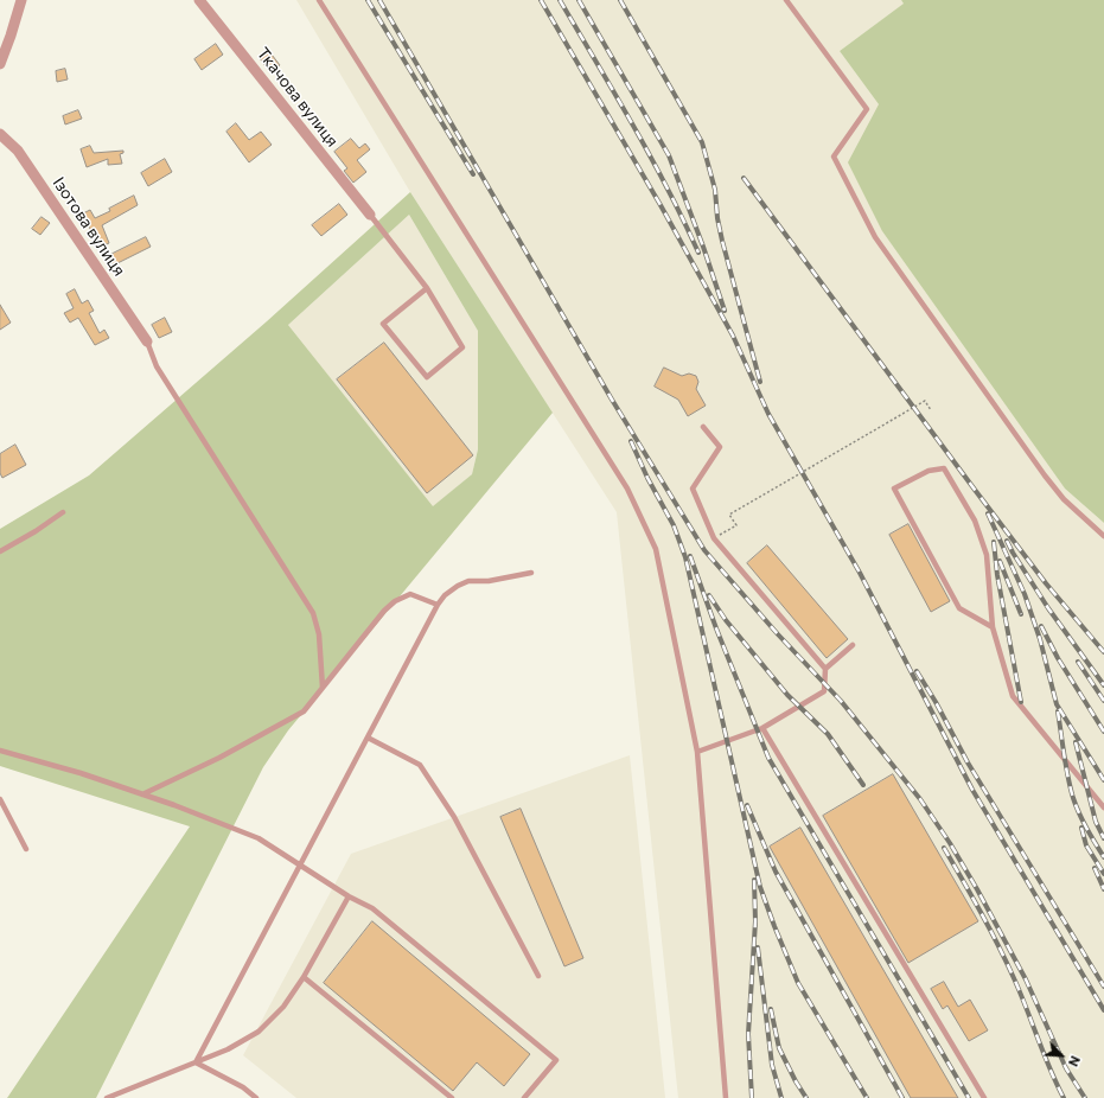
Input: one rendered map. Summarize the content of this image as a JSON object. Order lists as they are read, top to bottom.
{
  "streets": {
    "street": ["Ткачова вулиця", "Ізотова вулиця"]
  },
  "north": "bottom right"
}
